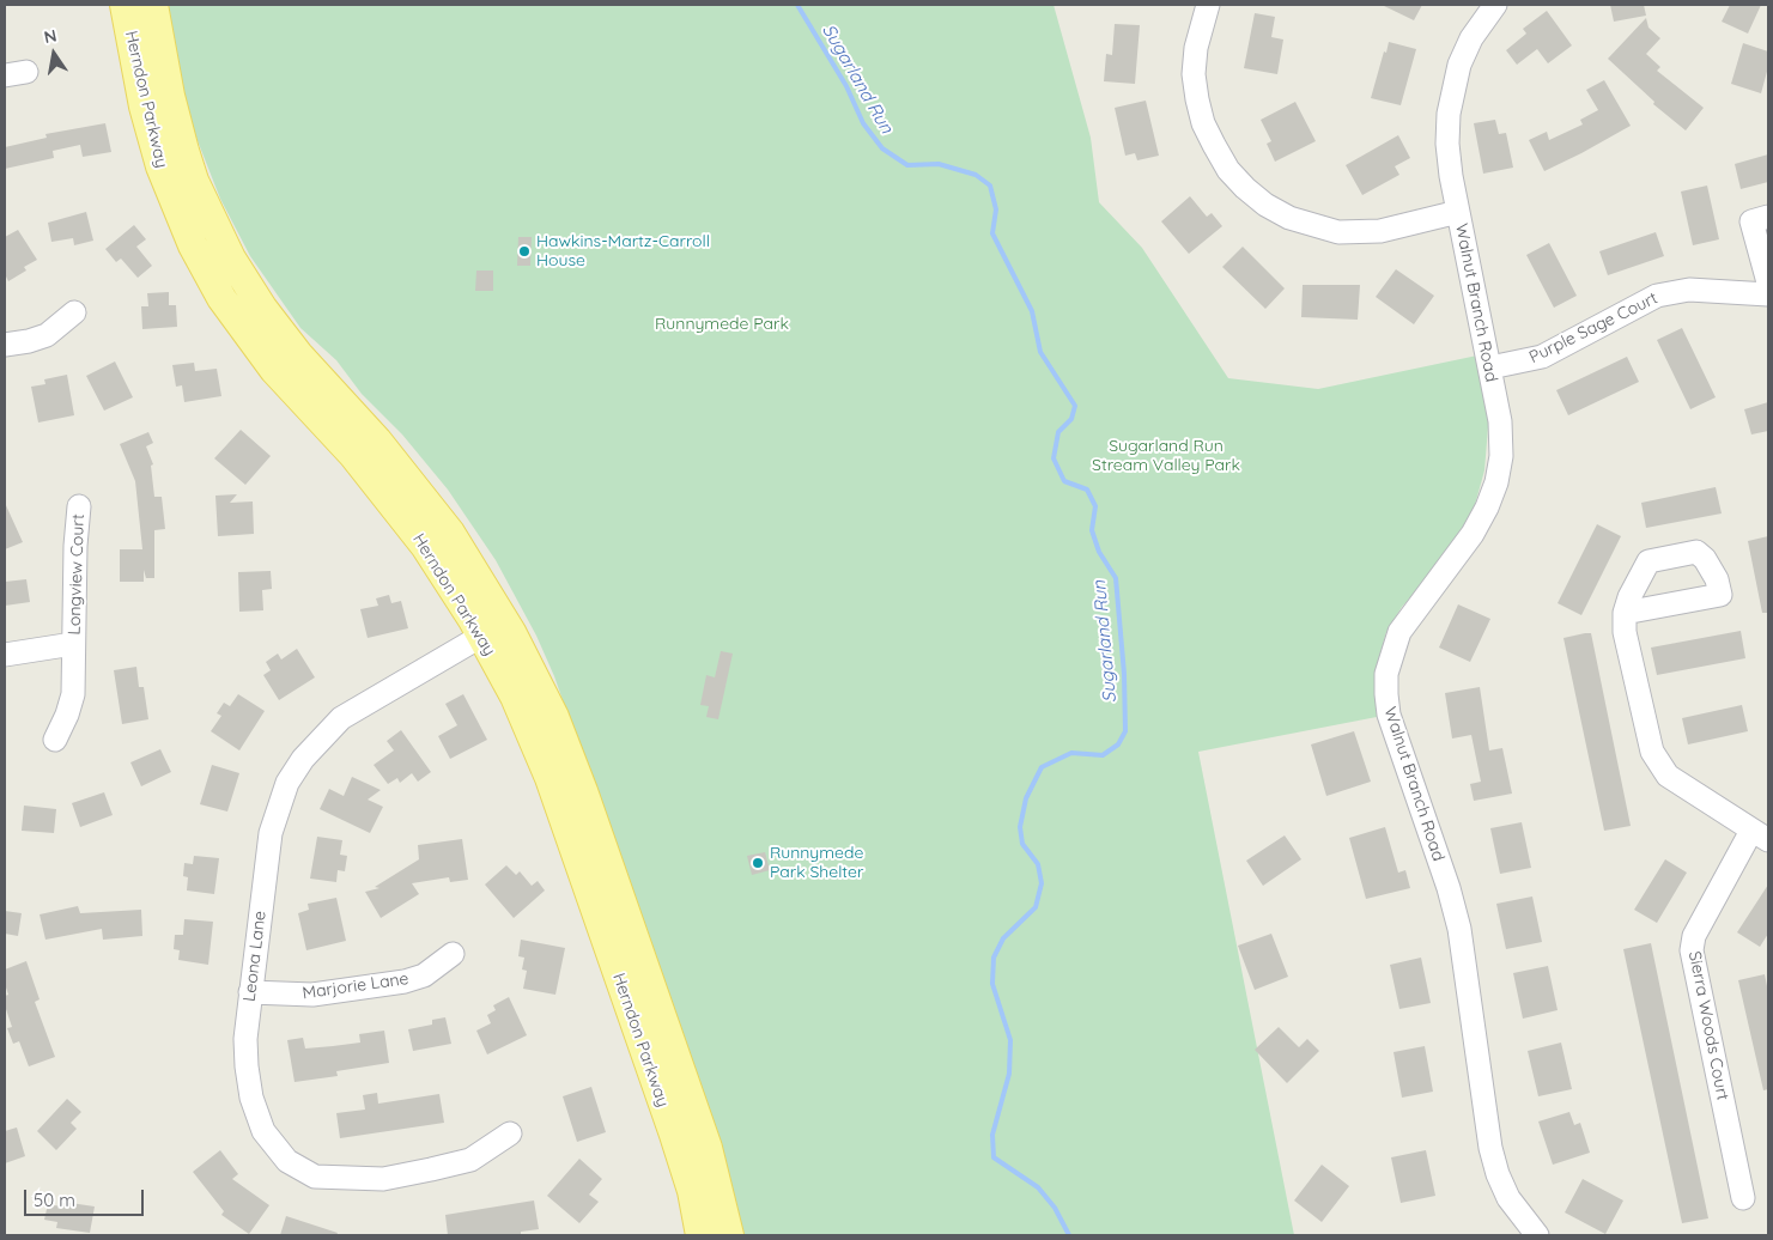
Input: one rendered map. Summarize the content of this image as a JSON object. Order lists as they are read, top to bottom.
{
  "streets": {
    "main road": ["Herndon Parkway"],
    "street": [
      "Walnut Branch Road",
      "Purple Sage Court",
      "Longview Court",
      "Leona Lane",
      "Marjorie Lane",
      "Sierra Woods Court"
    ]
  },
  "crossings": [
    ["Herndon Parkway", "Leona Lane"],
    ["Walnut Branch Road", "Purple Sage Court"],
    ["Leona Lane", "Marjorie Lane"]
  ],
  "water": ["Sugarland Run"],
  "parks": ["Runnymede Park", "Sugarland Run Stream Valley Park"],
  "places": ["Hawkins-Martz-Carroll House", "Runnymede Park Shelter"],
  "scale_bar": "50 m",
  "north": "top"
}
